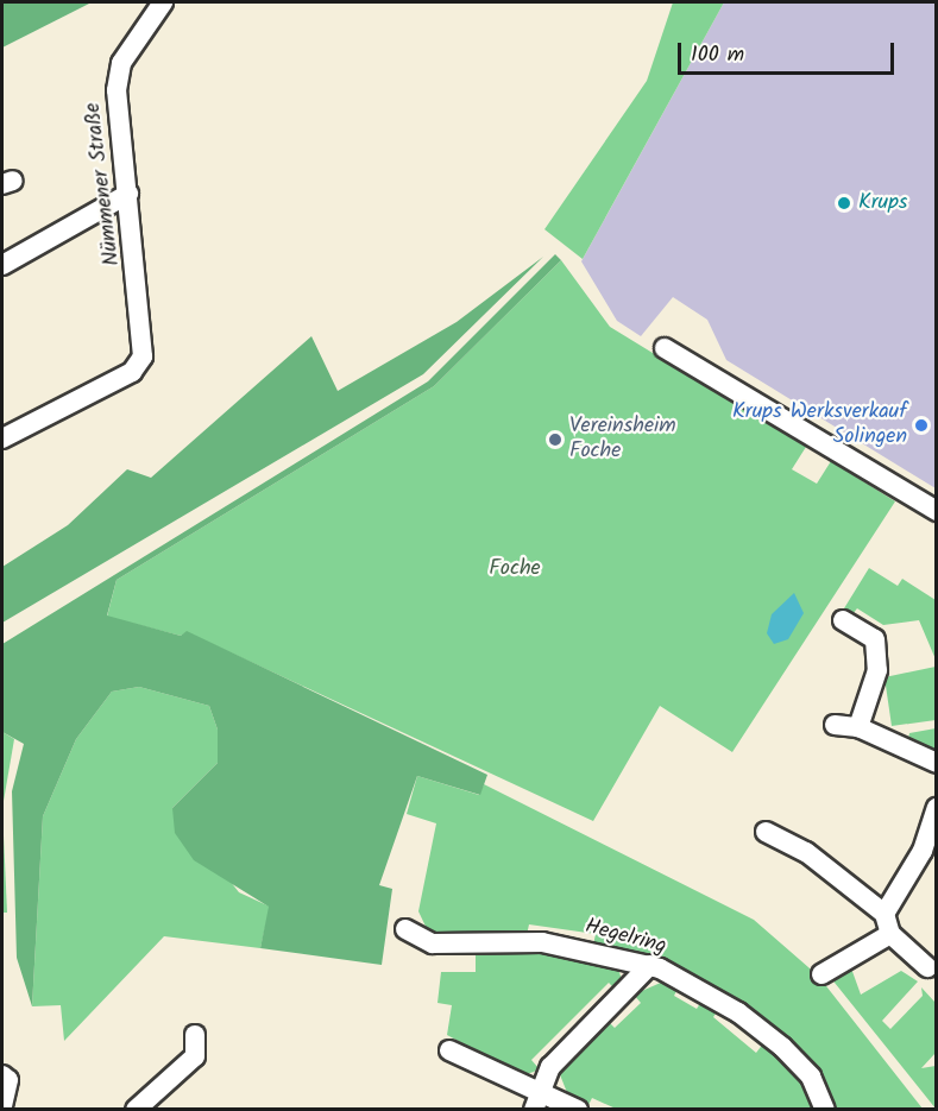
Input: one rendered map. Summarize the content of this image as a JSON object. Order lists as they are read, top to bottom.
{
  "streets": {
    "street": ["Nümmener Straße", "Hegelring"]
  },
  "parks": ["Foche"],
  "places": ["Krups", "Krups Werksverkauf Solingen", "Vereinsheim Foche"],
  "scale_bar": "100 m"
}
